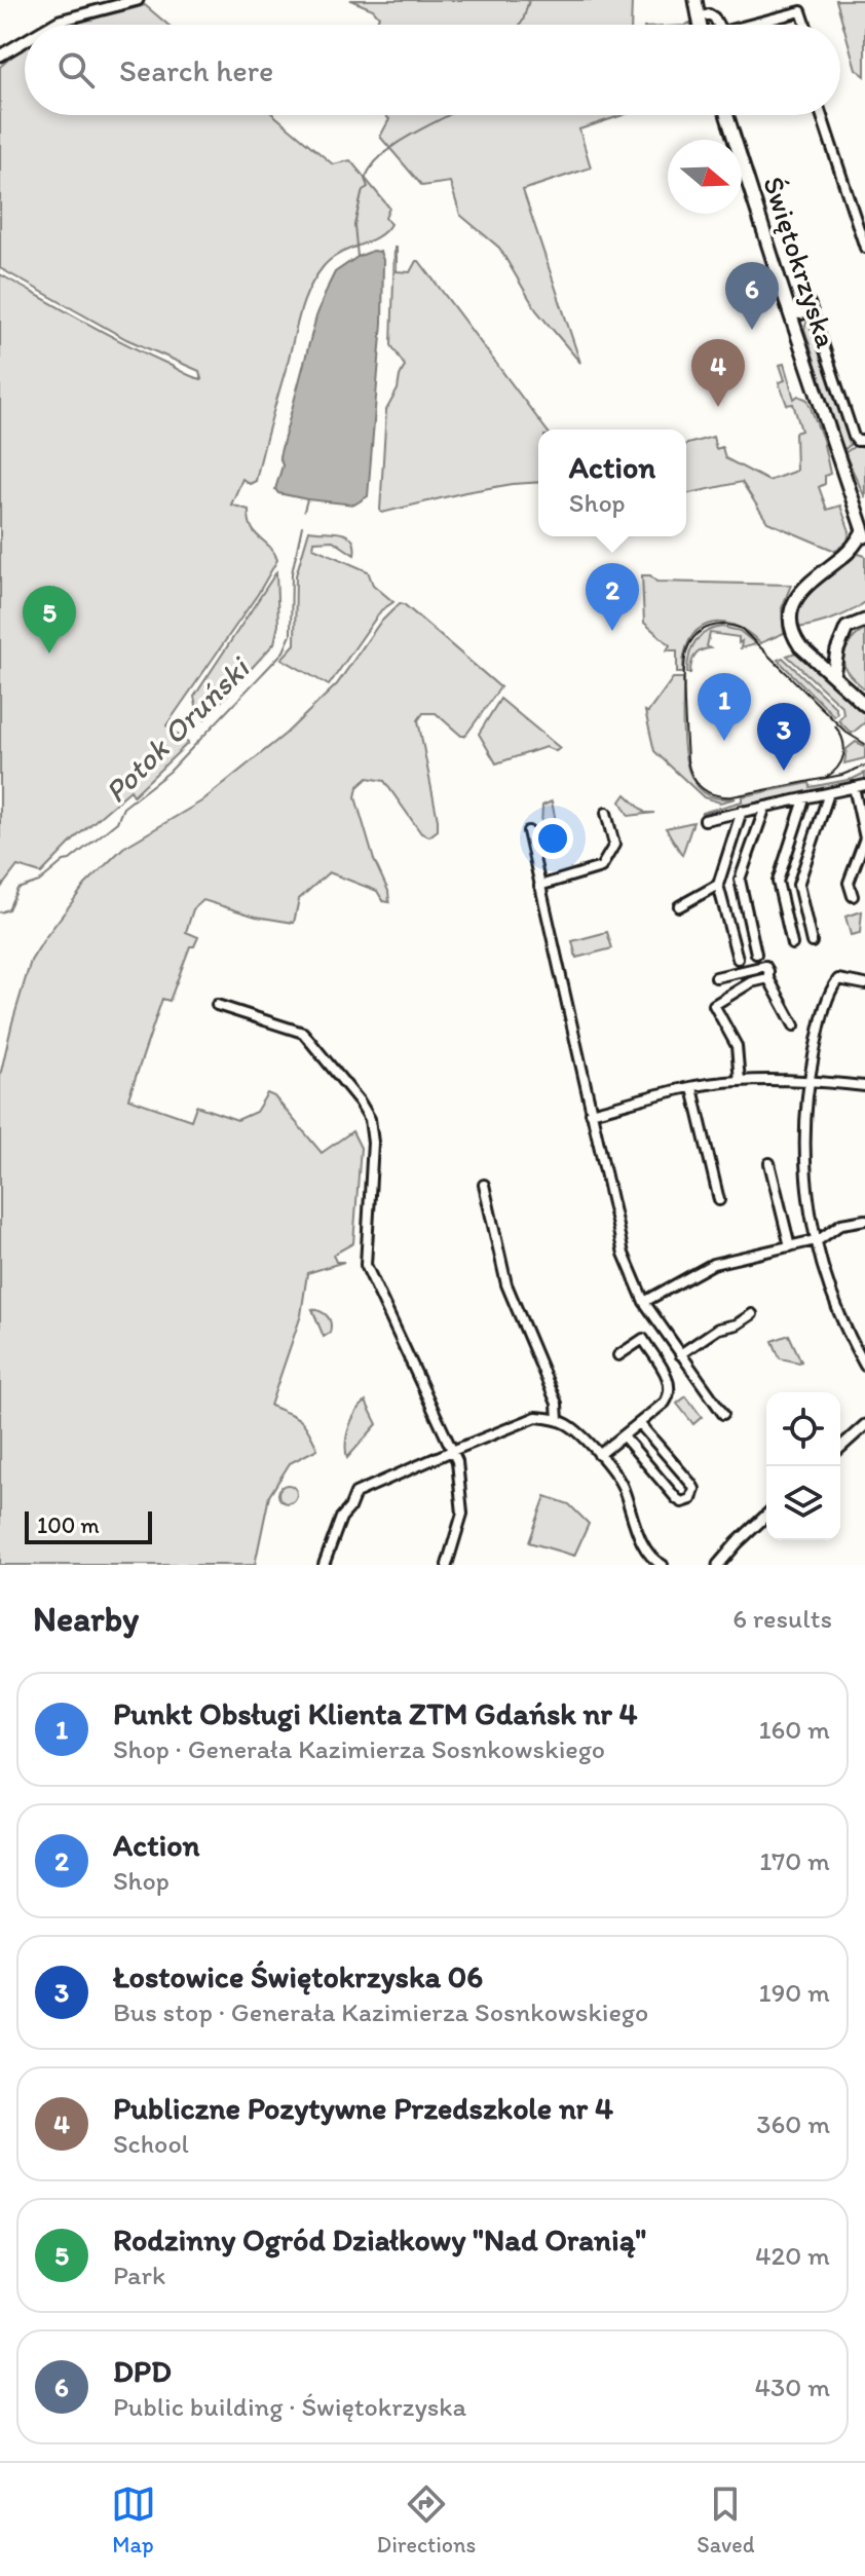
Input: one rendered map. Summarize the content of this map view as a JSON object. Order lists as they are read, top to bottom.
{
  "streets": {
    "main road": ["Świętokrzyska"]
  },
  "water": ["Potok Oruński"],
  "scale_bar": "100 m",
  "north": "right",
  "page": {
    "search": "Search here",
    "pins": [
      "6",
      "4",
      "2",
      "5",
      "1",
      "3"
    ],
    "popup": ["Action", "Shop"],
    "scale": "100 m",
    "heading": ["Nearby", "6 results"],
    "list": [
      {
        "mark": "1",
        "name": "Punkt Obsługi Klienta ZTM Gdańsk nr 4",
        "note": "Shop · Generała Kazimierza Sosnkowskiego",
        "value": "160 m"
      },
      {
        "mark": "2",
        "name": "Action",
        "note": "Shop",
        "value": "170 m"
      },
      {
        "mark": "3",
        "name": "Łostowice Świętokrzyska 06",
        "note": "Bus stop · Generała Kazimierza Sosnkowskiego",
        "value": "190 m"
      },
      {
        "mark": "4",
        "name": "Publiczne Pozytywne Przedszkole nr 4",
        "note": "School",
        "value": "360 m"
      },
      {
        "mark": "5",
        "name": "Rodzinny Ogród Działkowy \"Nad Oranią\"",
        "note": "Park",
        "value": "420 m"
      },
      {
        "mark": "6",
        "name": "DPD",
        "note": "Public building · Świętokrzyska",
        "value": "430 m"
      }
    ],
    "nav": ["Map", "Directions", "Saved"]
  }
}
